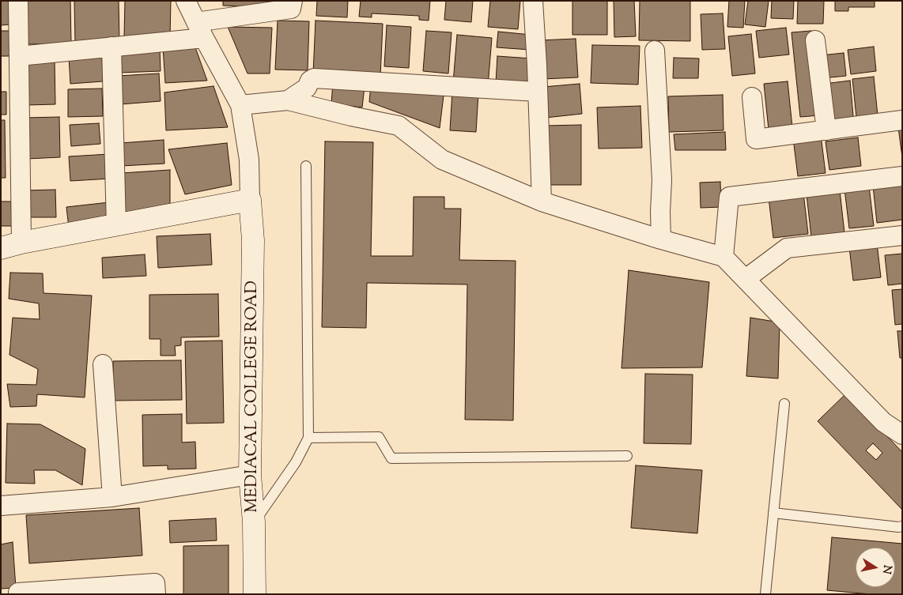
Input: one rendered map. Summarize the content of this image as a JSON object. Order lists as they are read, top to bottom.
{
  "streets": {
    "street": ["MEDIACAL COLLEGE ROAD"]
  },
  "north": "right"
}
